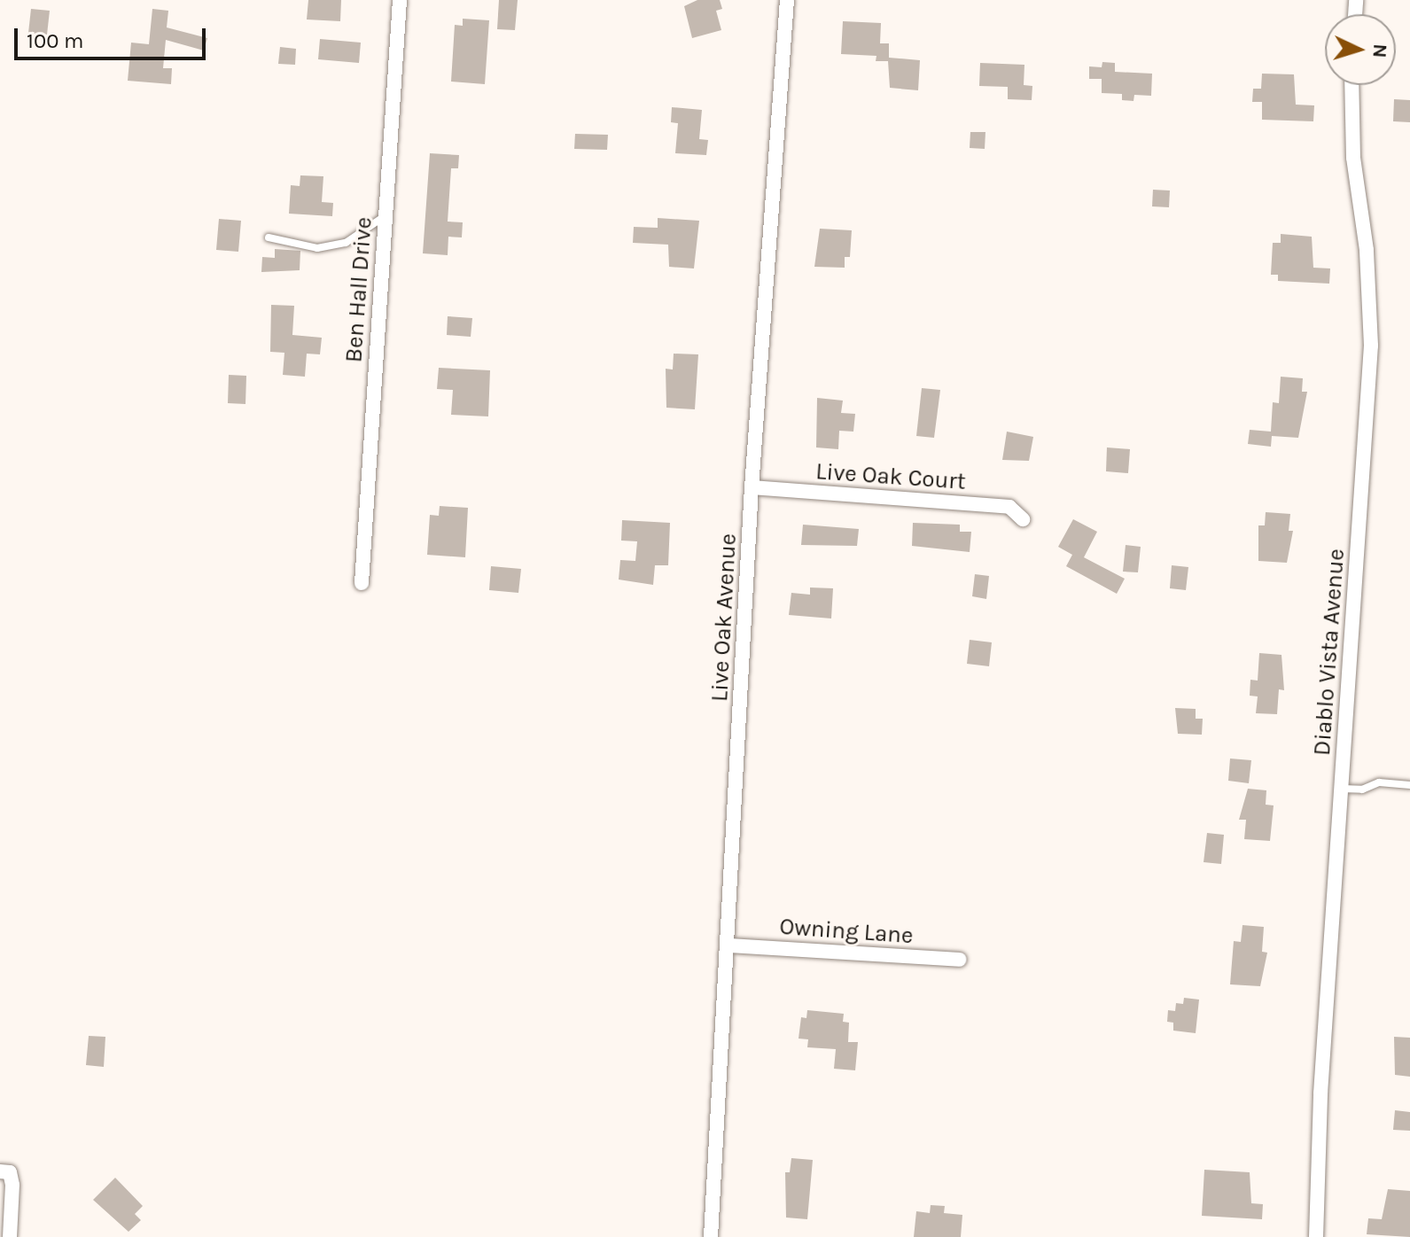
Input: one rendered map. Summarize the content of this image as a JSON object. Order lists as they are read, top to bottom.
{
  "streets": {
    "street": [
      "Ben Hall Drive",
      "Live Oak Court",
      "Live Oak Avenue",
      "Diablo Vista Avenue",
      "Owning Lane"
    ]
  },
  "crossings": [
    ["Live Oak Court", "Live Oak Avenue"],
    ["Live Oak Avenue", "Owning Lane"]
  ],
  "scale_bar": "100 m",
  "north": "right"
}
